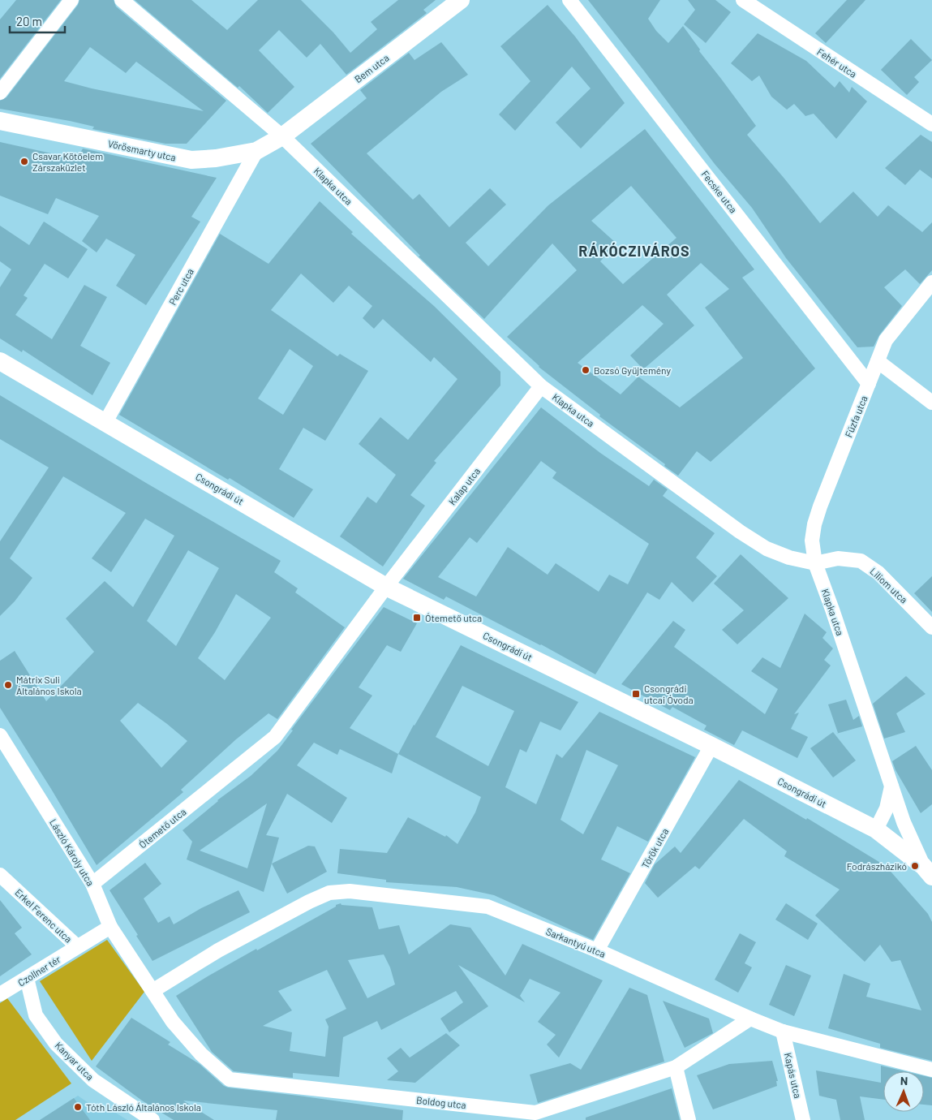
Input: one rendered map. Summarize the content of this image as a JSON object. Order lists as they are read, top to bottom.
{
  "streets": {
    "street": [
      "Fehér utca",
      "Bem utca",
      "Vörösmarty utca",
      "Klapka utca",
      "Fecske utca",
      "Perc utca",
      "Fűzfa utca",
      "Kalap utca",
      "Csongrádi út",
      "Liliom utca",
      "Ótemető utca",
      "Török utca",
      "László Károly utca",
      "Erkel Ferenc utca",
      "Sarkantyú utca",
      "Czollner tér",
      "Kanyar utca",
      "Kapás utca",
      "Boldog utca"
    ]
  },
  "crossings": [
    ["Bem utca", "Vörösmarty utca"],
    ["Bem utca", "Klapka utca"],
    ["Vörösmarty utca", "Klapka utca"],
    ["Vörösmarty utca", "Perc utca"],
    ["Klapka utca", "Fűzfa utca"],
    ["Klapka utca", "Kalap utca"],
    ["Klapka utca", "Csongrádi út"],
    ["Klapka utca", "Liliom utca"],
    ["Fecske utca", "Fűzfa utca"],
    ["Perc utca", "Csongrádi út"],
    ["Fűzfa utca", "Liliom utca"],
    ["Kalap utca", "Csongrádi út"],
    ["Kalap utca", "Ótemető utca"],
    ["Csongrádi út", "Ótemető utca"],
    ["Csongrádi út", "Török utca"],
    ["Ótemető utca", "László Károly utca"],
    ["Török utca", "Sarkantyú utca"],
    ["László Károly utca", "Erkel Ferenc utca"],
    ["László Károly utca", "Sarkantyú utca"],
    ["László Károly utca", "Boldog utca"],
    ["Erkel Ferenc utca", "Czollner tér"],
    ["Sarkantyú utca", "Kapás utca"],
    ["Sarkantyú utca", "Boldog utca"],
    ["Czollner tér", "Kanyar utca"]
  ],
  "districts": ["RÁKÓCZIVÁROS"],
  "places": {
    "other": [
      "Csavar Kötőelem Zárszaküzlet",
      "Bozsó Gyűjtemény",
      "Mátrix Suli Általános Iskola",
      "Fodrászházikó",
      "Tóth László Általános Iskola"
    ],
    "transit": ["Ótemető utca", "Csongrádi utcai Óvoda"]
  },
  "scale_bar": "20 m",
  "north": "top"
}
